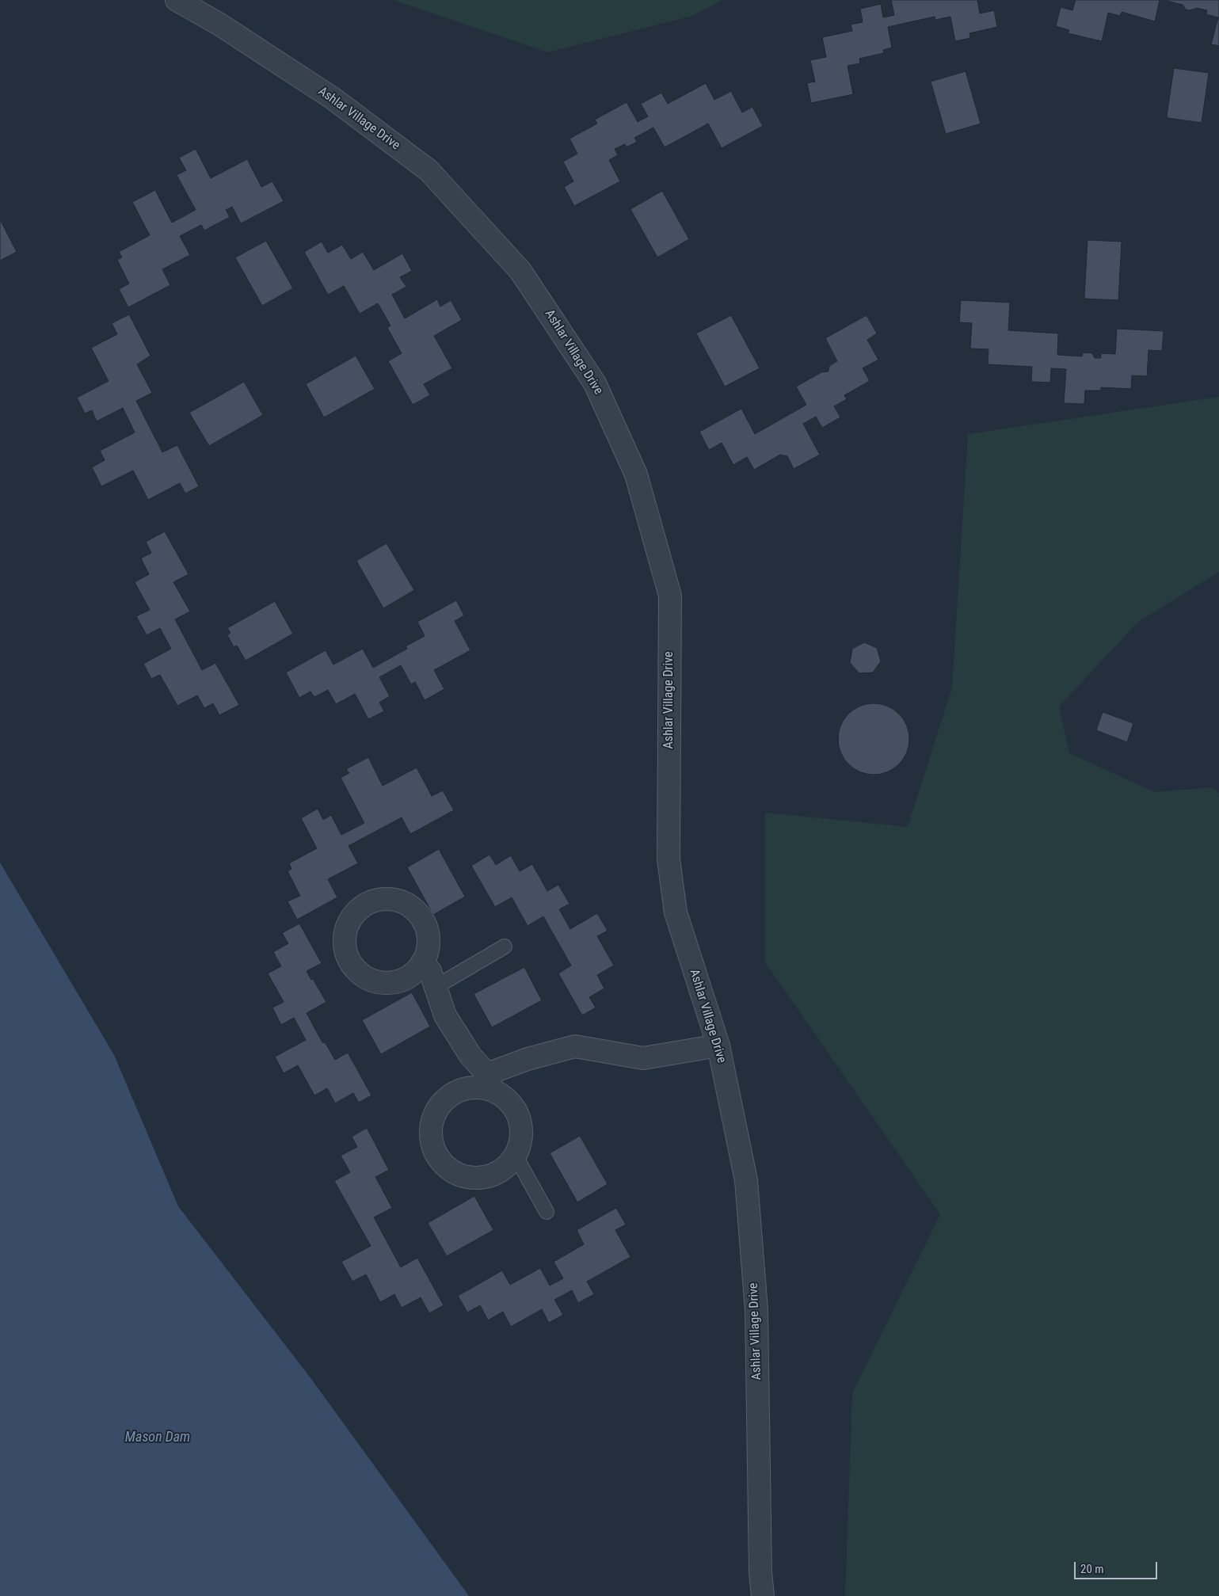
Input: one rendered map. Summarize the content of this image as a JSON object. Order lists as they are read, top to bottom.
{
  "streets": {
    "street": ["Ashlar Village Drive"]
  },
  "water": ["Mason Dam"],
  "scale_bar": "20 m"
}
